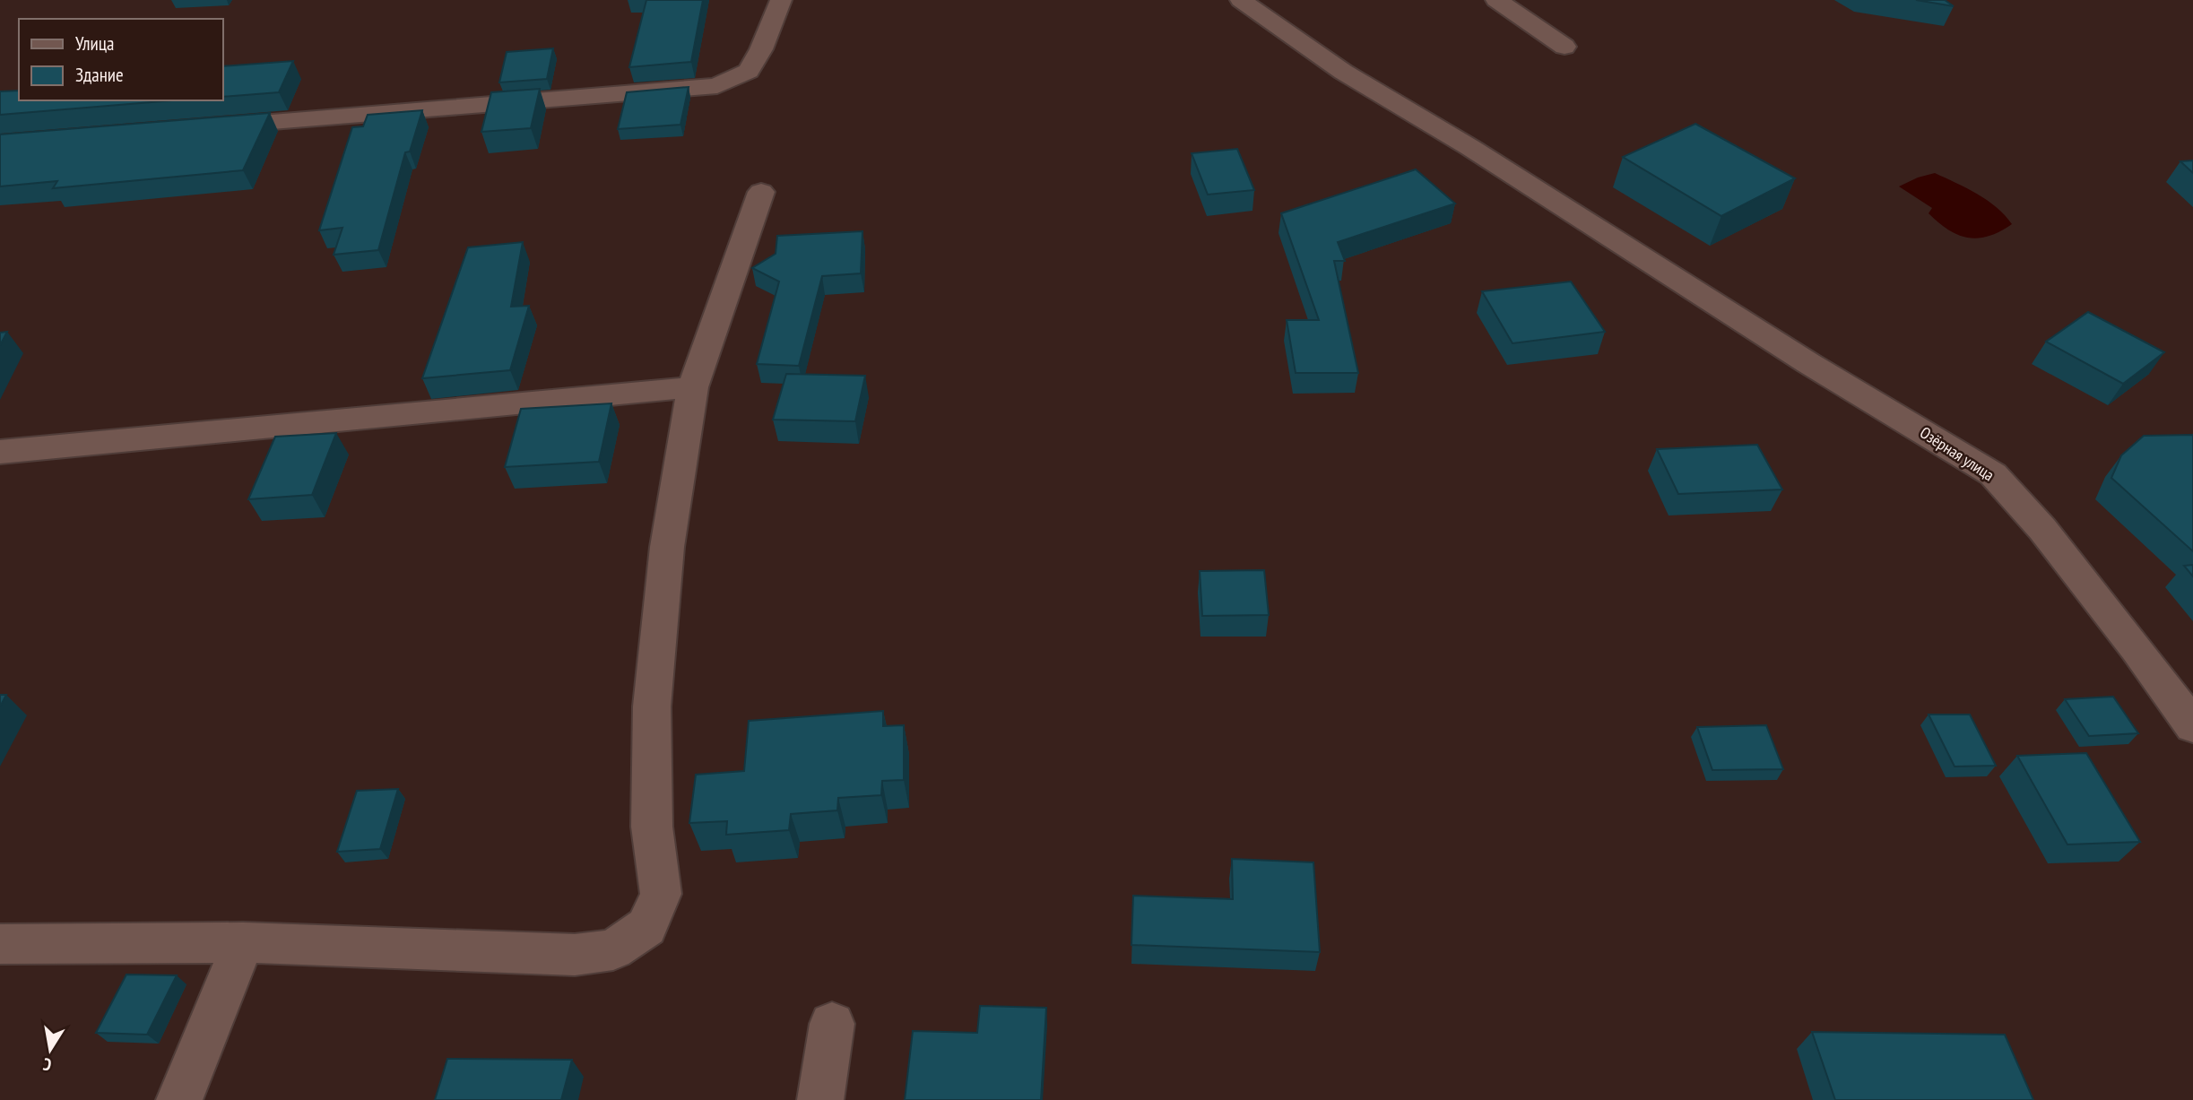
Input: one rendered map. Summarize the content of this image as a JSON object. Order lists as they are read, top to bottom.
{
  "streets": {
    "street": ["Озёрная улица"]
  },
  "legend": ["Улица", "Здание"],
  "north": "bottom"
}
